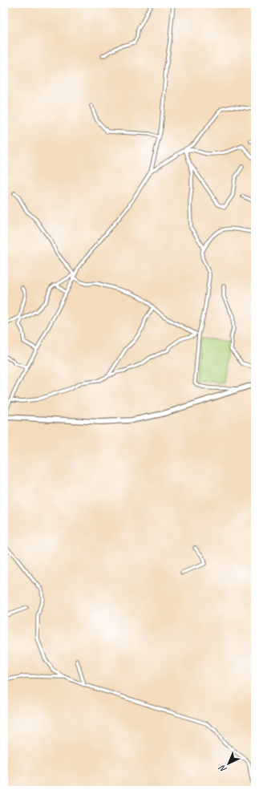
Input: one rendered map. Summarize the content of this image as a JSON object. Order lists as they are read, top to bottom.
{
  "north": "bottom left"
}
